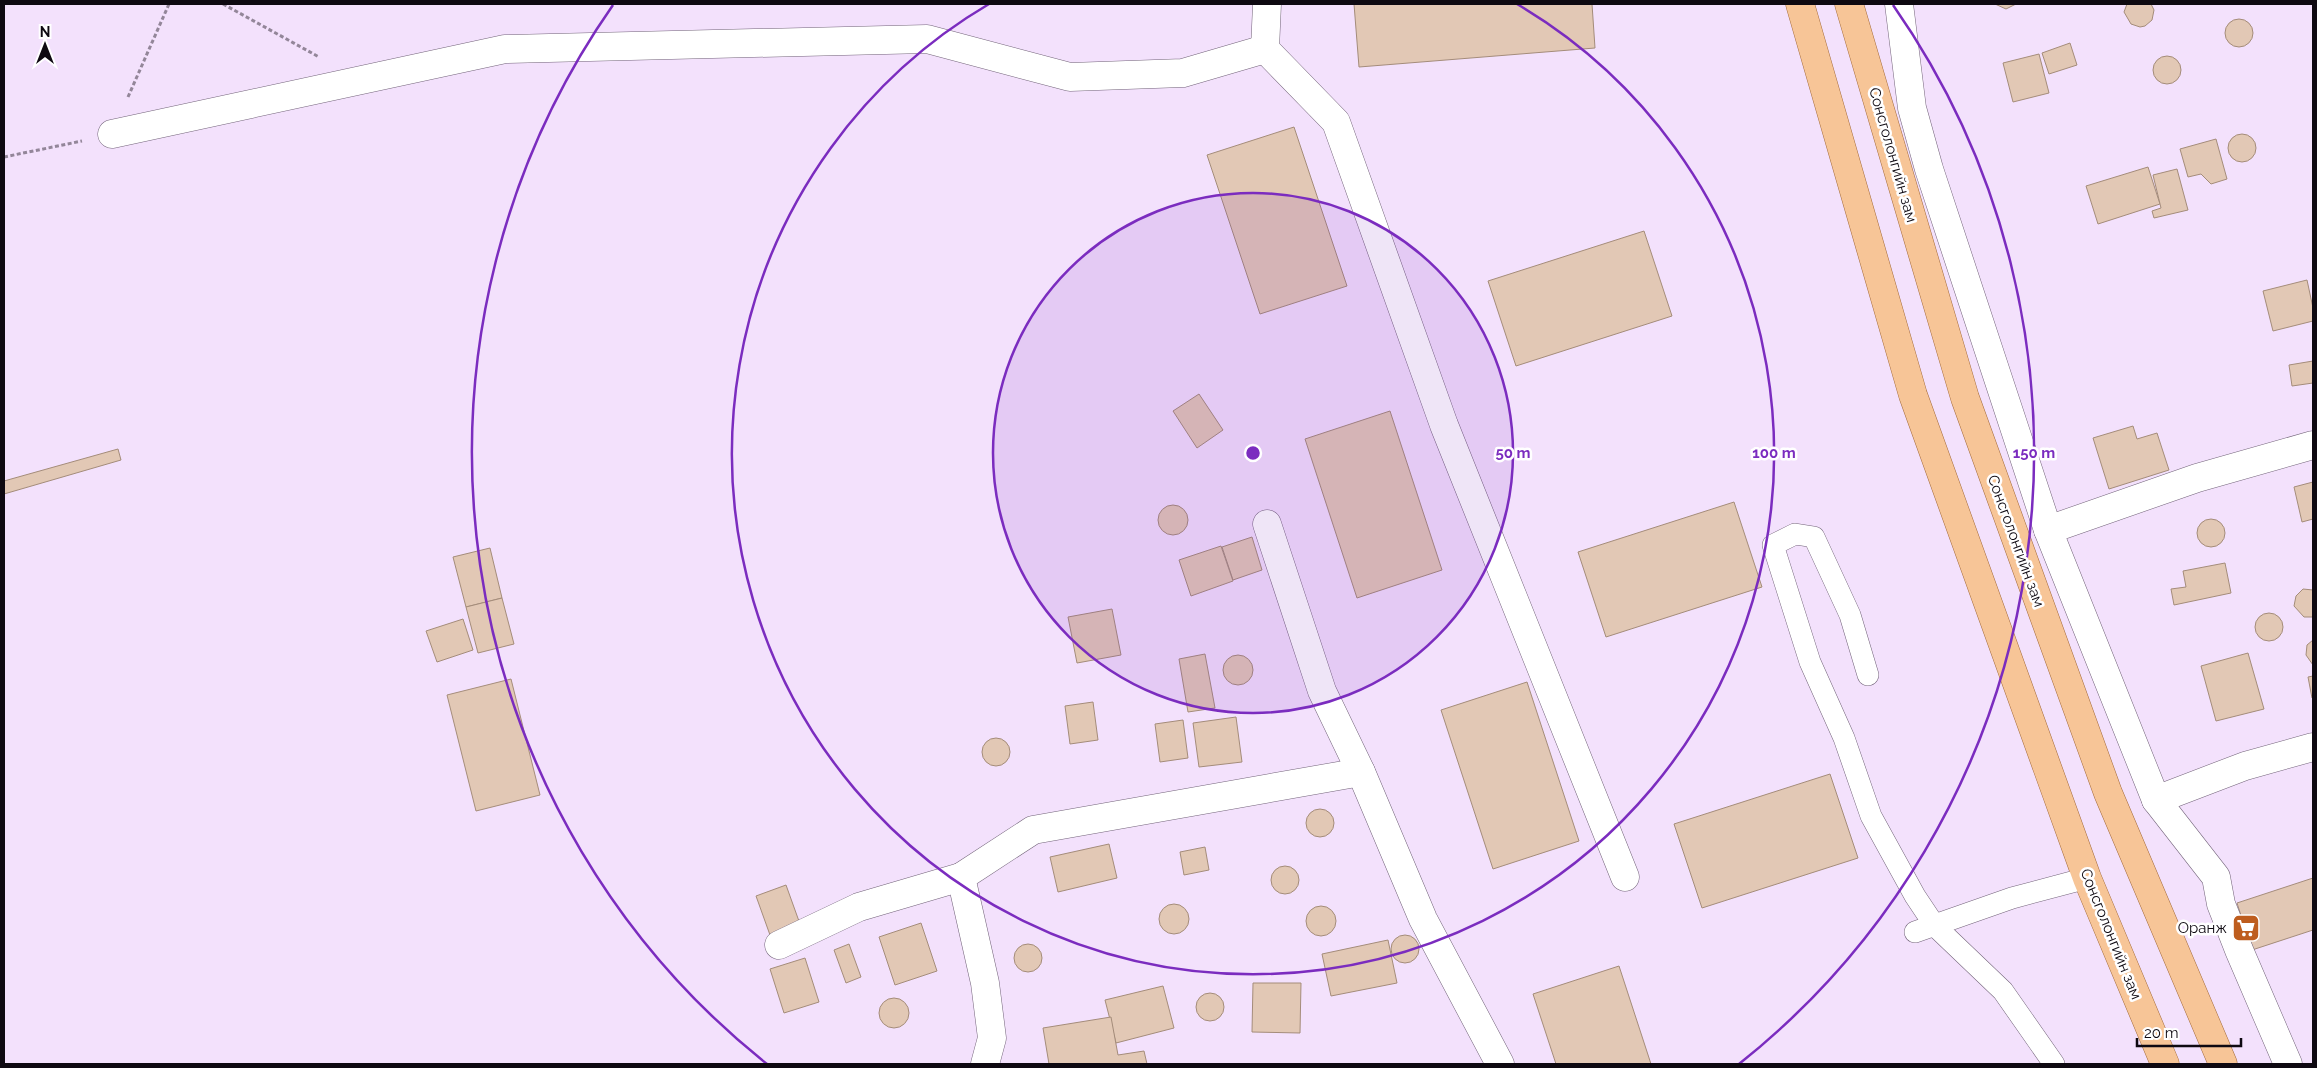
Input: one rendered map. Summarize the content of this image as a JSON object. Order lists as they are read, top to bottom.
{
  "streets": {
    "main road": ["Сонсголонгийн зам"]
  },
  "places": {
    "supermarket": ["Оранж"]
  },
  "scale_bar": "20 m",
  "north": "top",
  "rings": ["50 m", "100 m", "150 m"]
}
